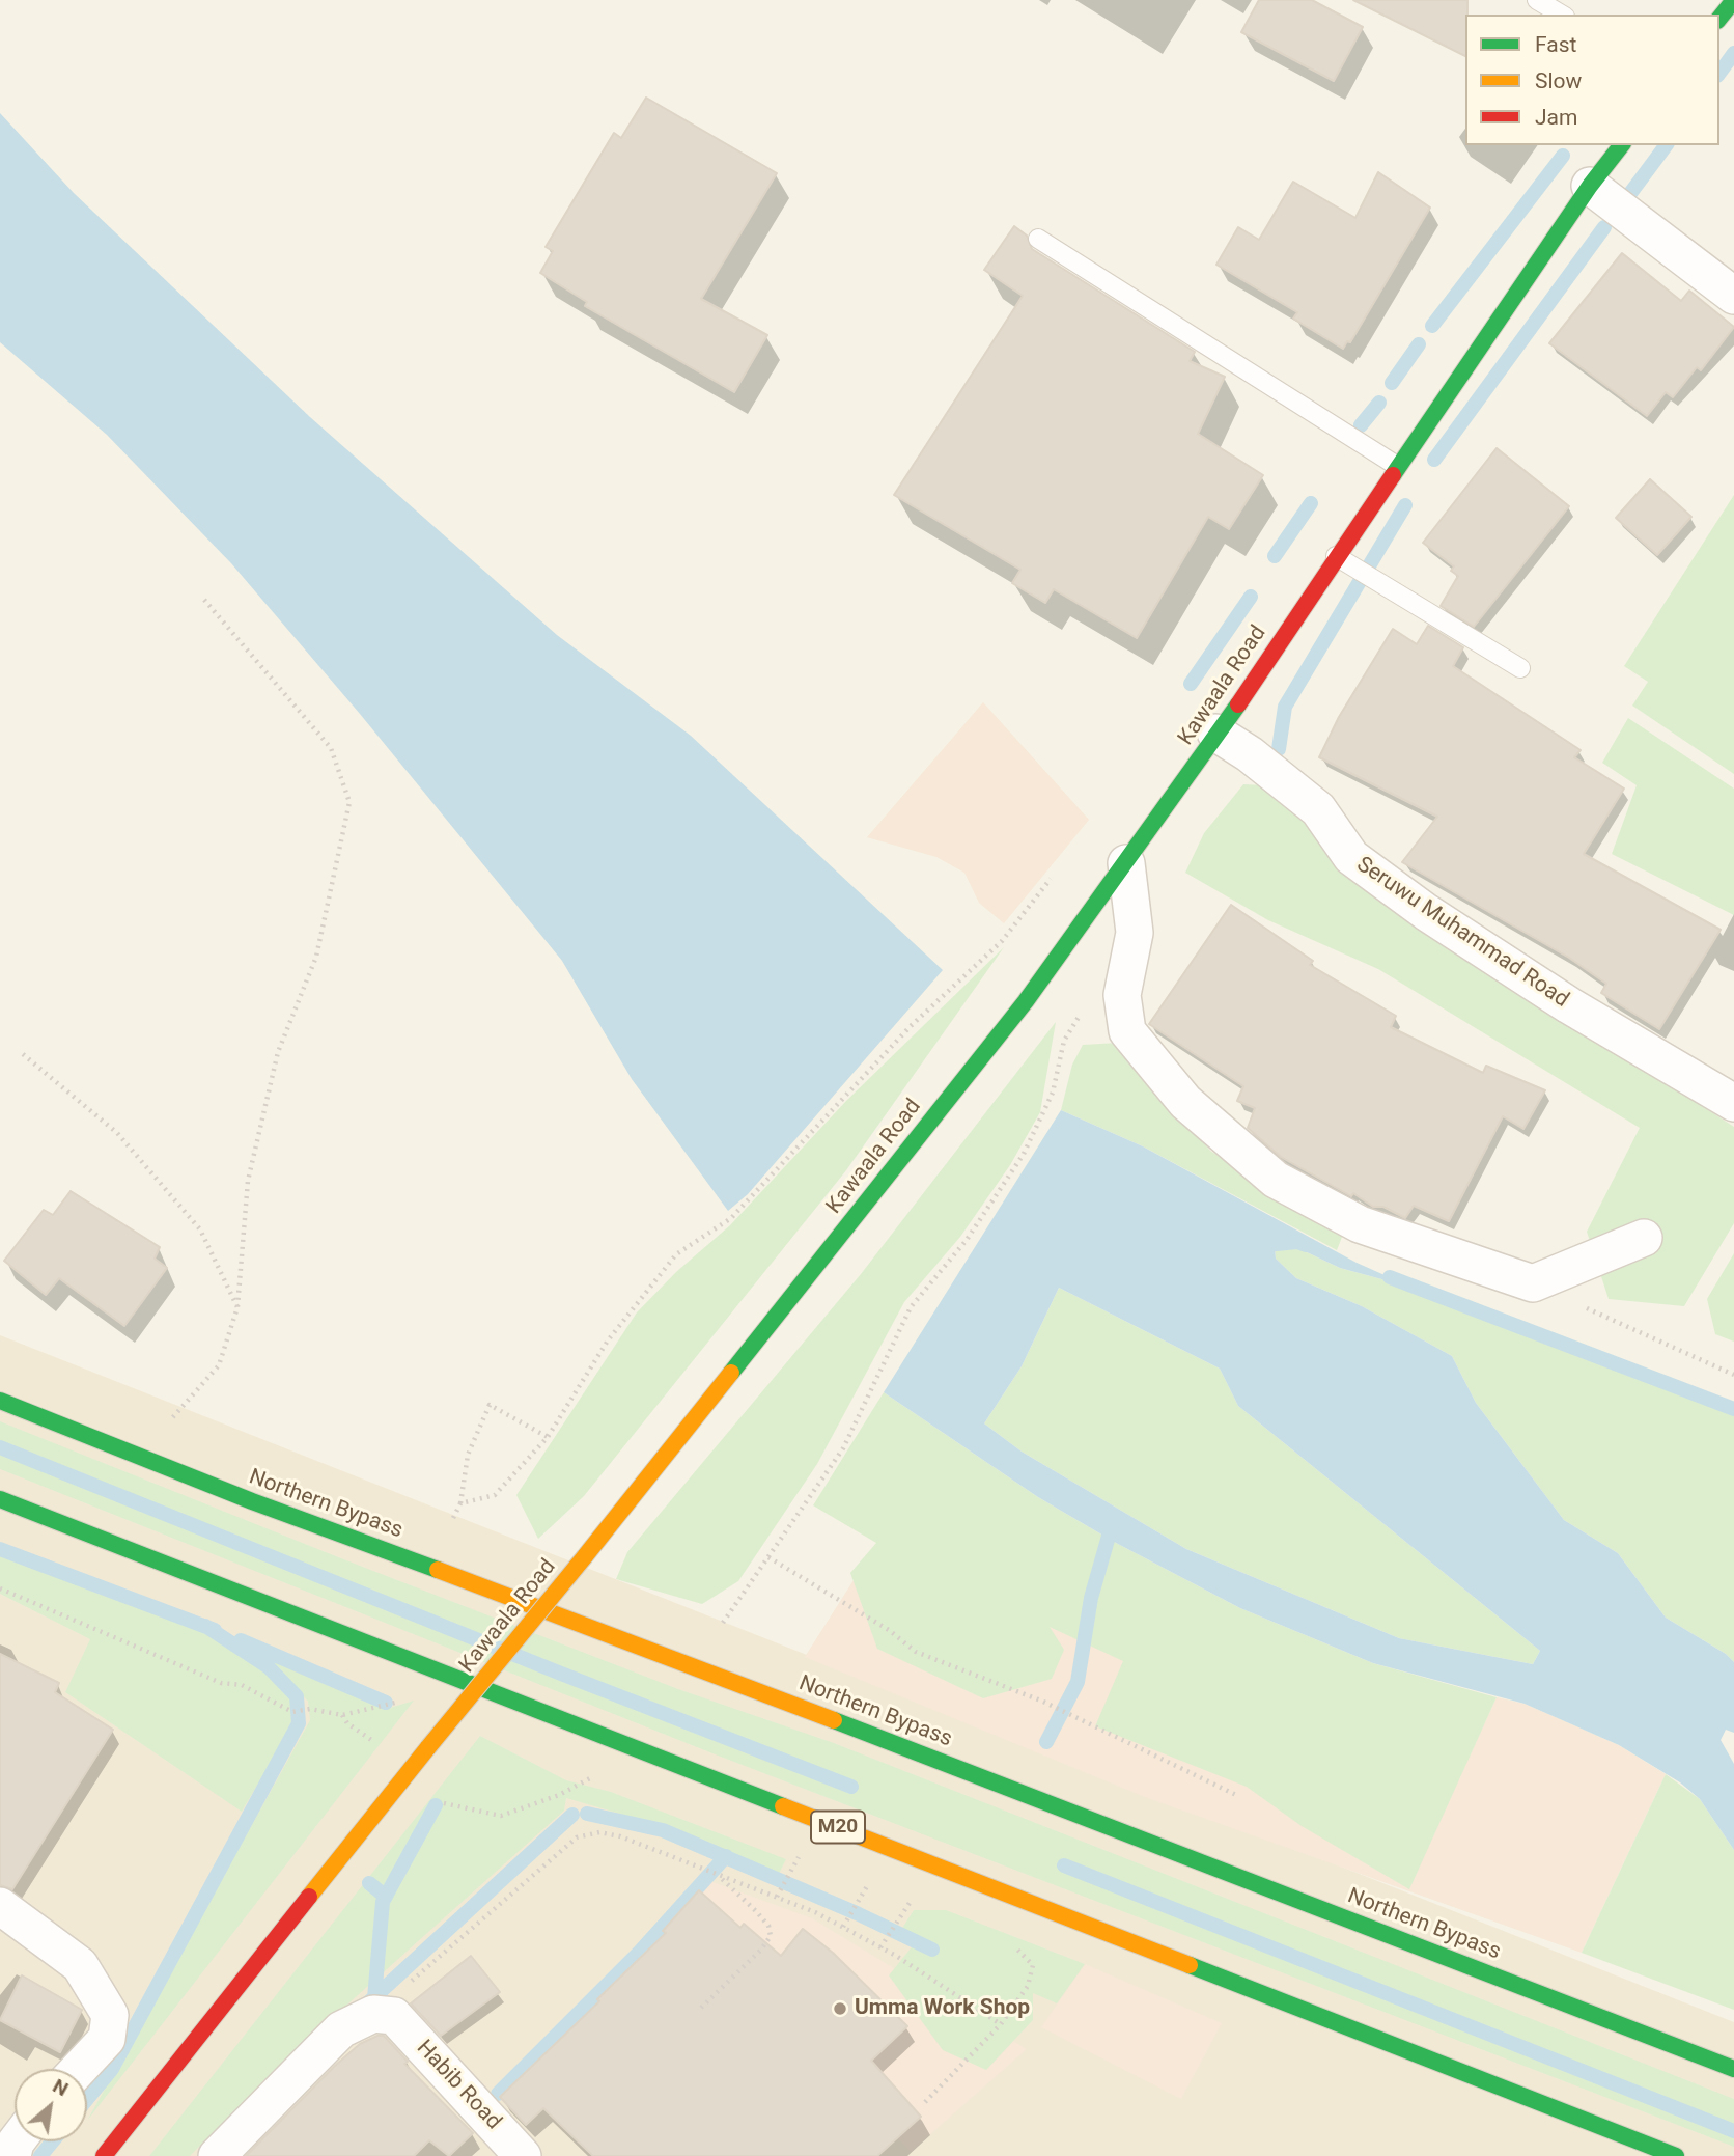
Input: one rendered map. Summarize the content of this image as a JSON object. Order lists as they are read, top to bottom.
{
  "streets": {
    "main road": ["Kawaala Road", "Northern Bypass", "M20"],
    "street": ["Seruwu Muhammad Road", "Habib Road"]
  },
  "crossings": [
    ["Kawaala Road", "Seruwu Muhammad Road"]
  ],
  "places": ["Umma Work Shop"],
  "legend": ["Fast", "Slow", "Jam"],
  "north": "top right"
}
